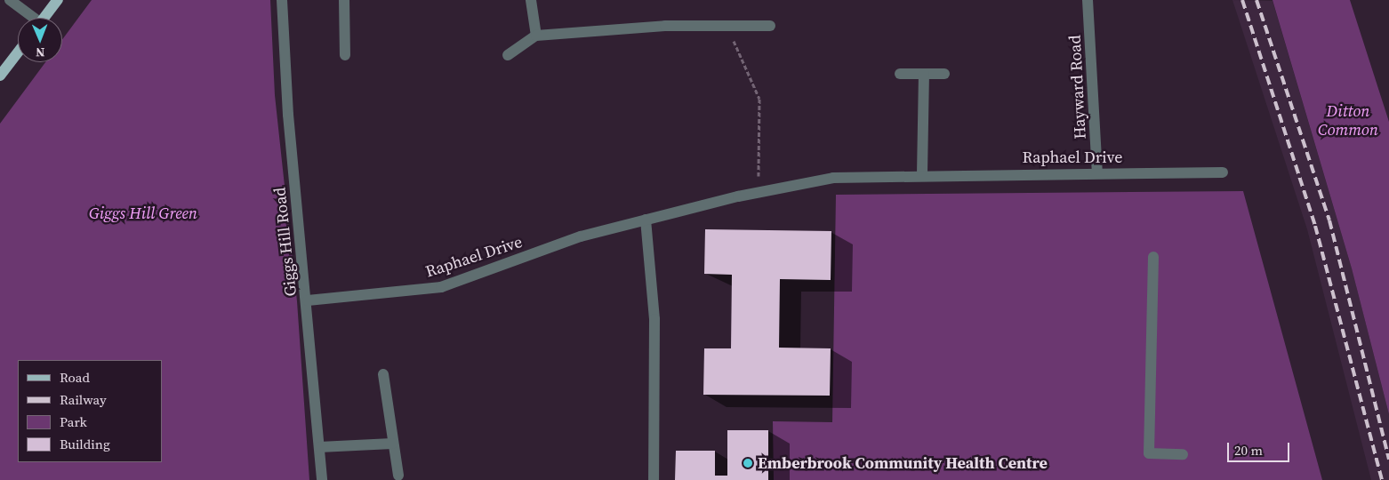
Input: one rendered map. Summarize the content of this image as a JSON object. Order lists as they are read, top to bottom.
{
  "streets": {
    "street": ["Hayward Road", "Raphael Drive", "Giggs Hill Road"]
  },
  "crossings": [
    ["Hayward Road", "Raphael Drive"],
    ["Raphael Drive", "Giggs Hill Road"]
  ],
  "parks": ["Ditton Common", "Giggs Hill Green"],
  "places": ["Emberbrook Community Health Centre"],
  "legend": [
    "Road",
    "Railway",
    "Park",
    "Building"
  ],
  "scale_bar": "20 m",
  "north": "bottom"
}
